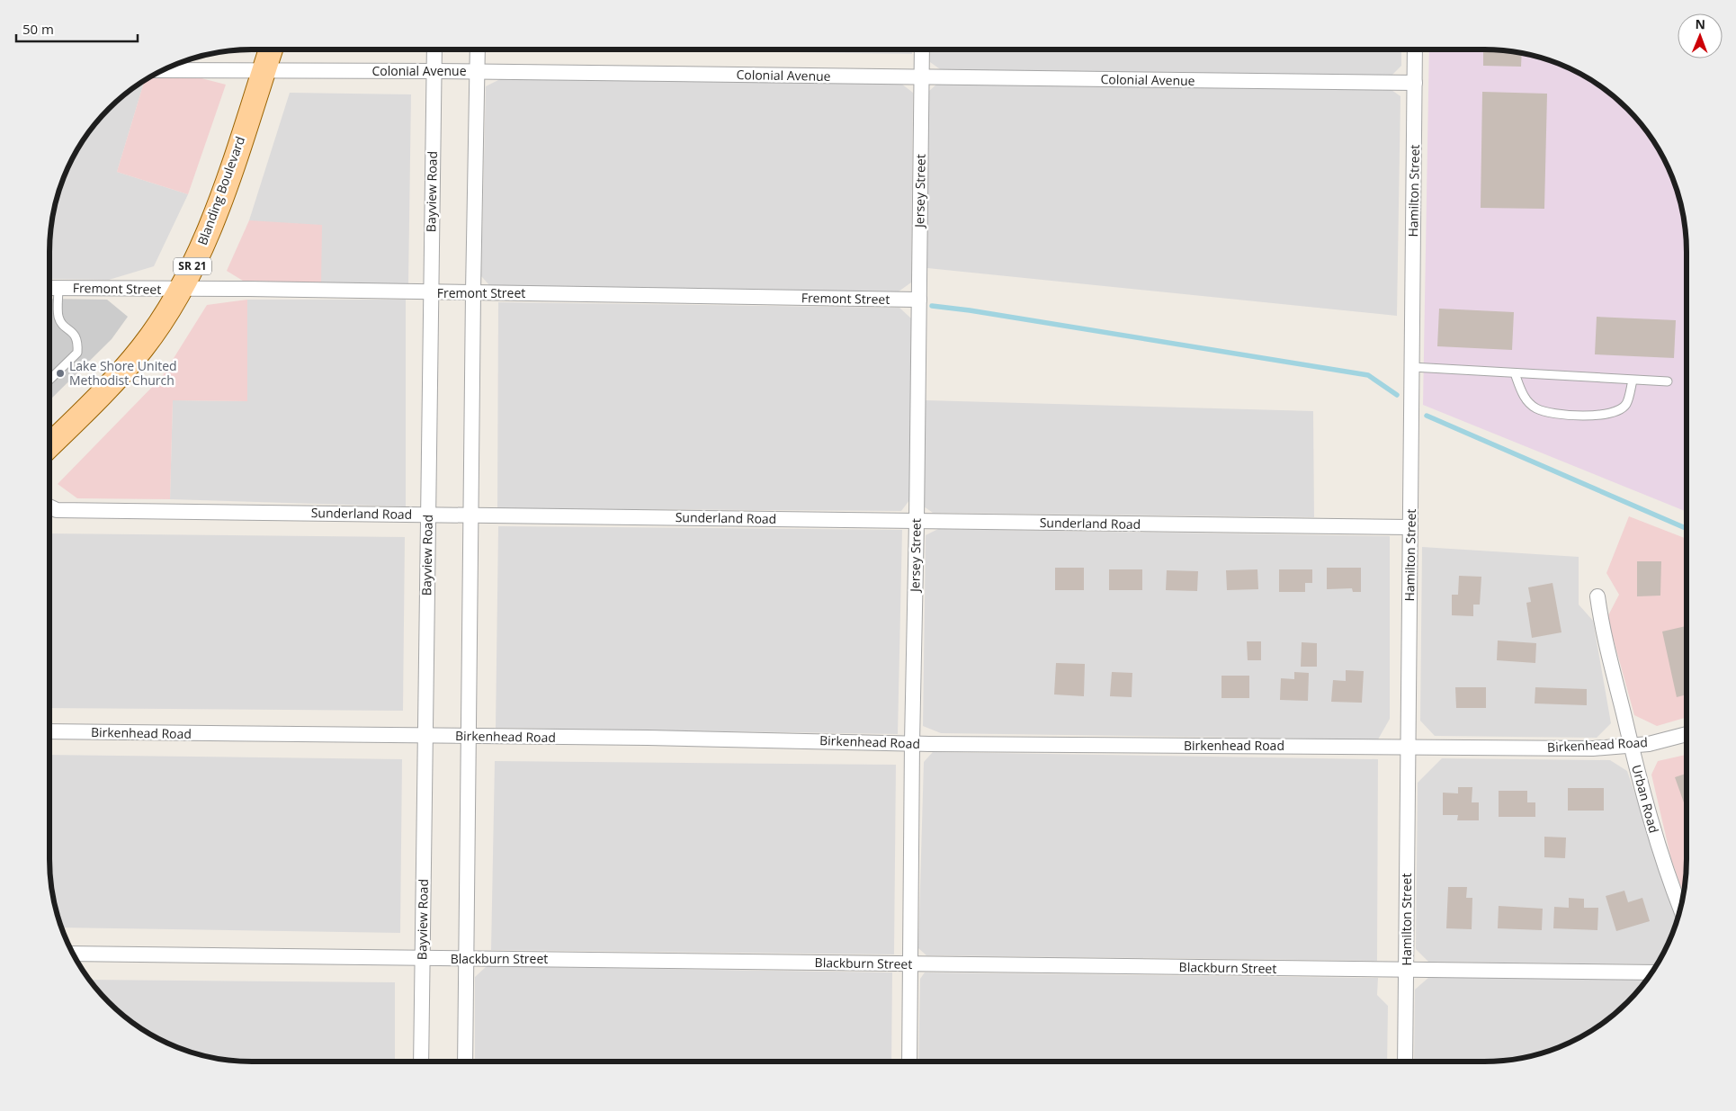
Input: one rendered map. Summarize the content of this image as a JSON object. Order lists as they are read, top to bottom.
{
  "streets": {
    "main road": ["Blanding Boulevard", "SR 21"],
    "street": [
      "Colonial Avenue",
      "Jersey Street",
      "Hamilton Street",
      "Bayview Road",
      "Fremont Street",
      "Sunderland Road",
      "Birkenhead Road",
      "Urban Road",
      "Blackburn Street"
    ]
  },
  "crossings": [
    ["Colonial Avenue", "Blanding Boulevard"],
    ["Colonial Avenue", "Jersey Street"],
    ["Colonial Avenue", "Hamilton Street"],
    ["Colonial Avenue", "Bayview Road"],
    ["Blanding Boulevard", "Fremont Street"],
    ["Jersey Street", "Fremont Street"],
    ["Jersey Street", "Sunderland Road"],
    ["Jersey Street", "Birkenhead Road"],
    ["Jersey Street", "Blackburn Street"],
    ["Hamilton Street", "Sunderland Road"],
    ["Hamilton Street", "Birkenhead Road"],
    ["Hamilton Street", "Blackburn Street"],
    ["Bayview Road", "Fremont Street"],
    ["Bayview Road", "Sunderland Road"],
    ["Bayview Road", "Birkenhead Road"],
    ["Bayview Road", "Blackburn Street"],
    ["Birkenhead Road", "Urban Road"]
  ],
  "places": ["Lake Shore United Methodist Church"],
  "scale_bar": "50 m",
  "north": "top"
}
